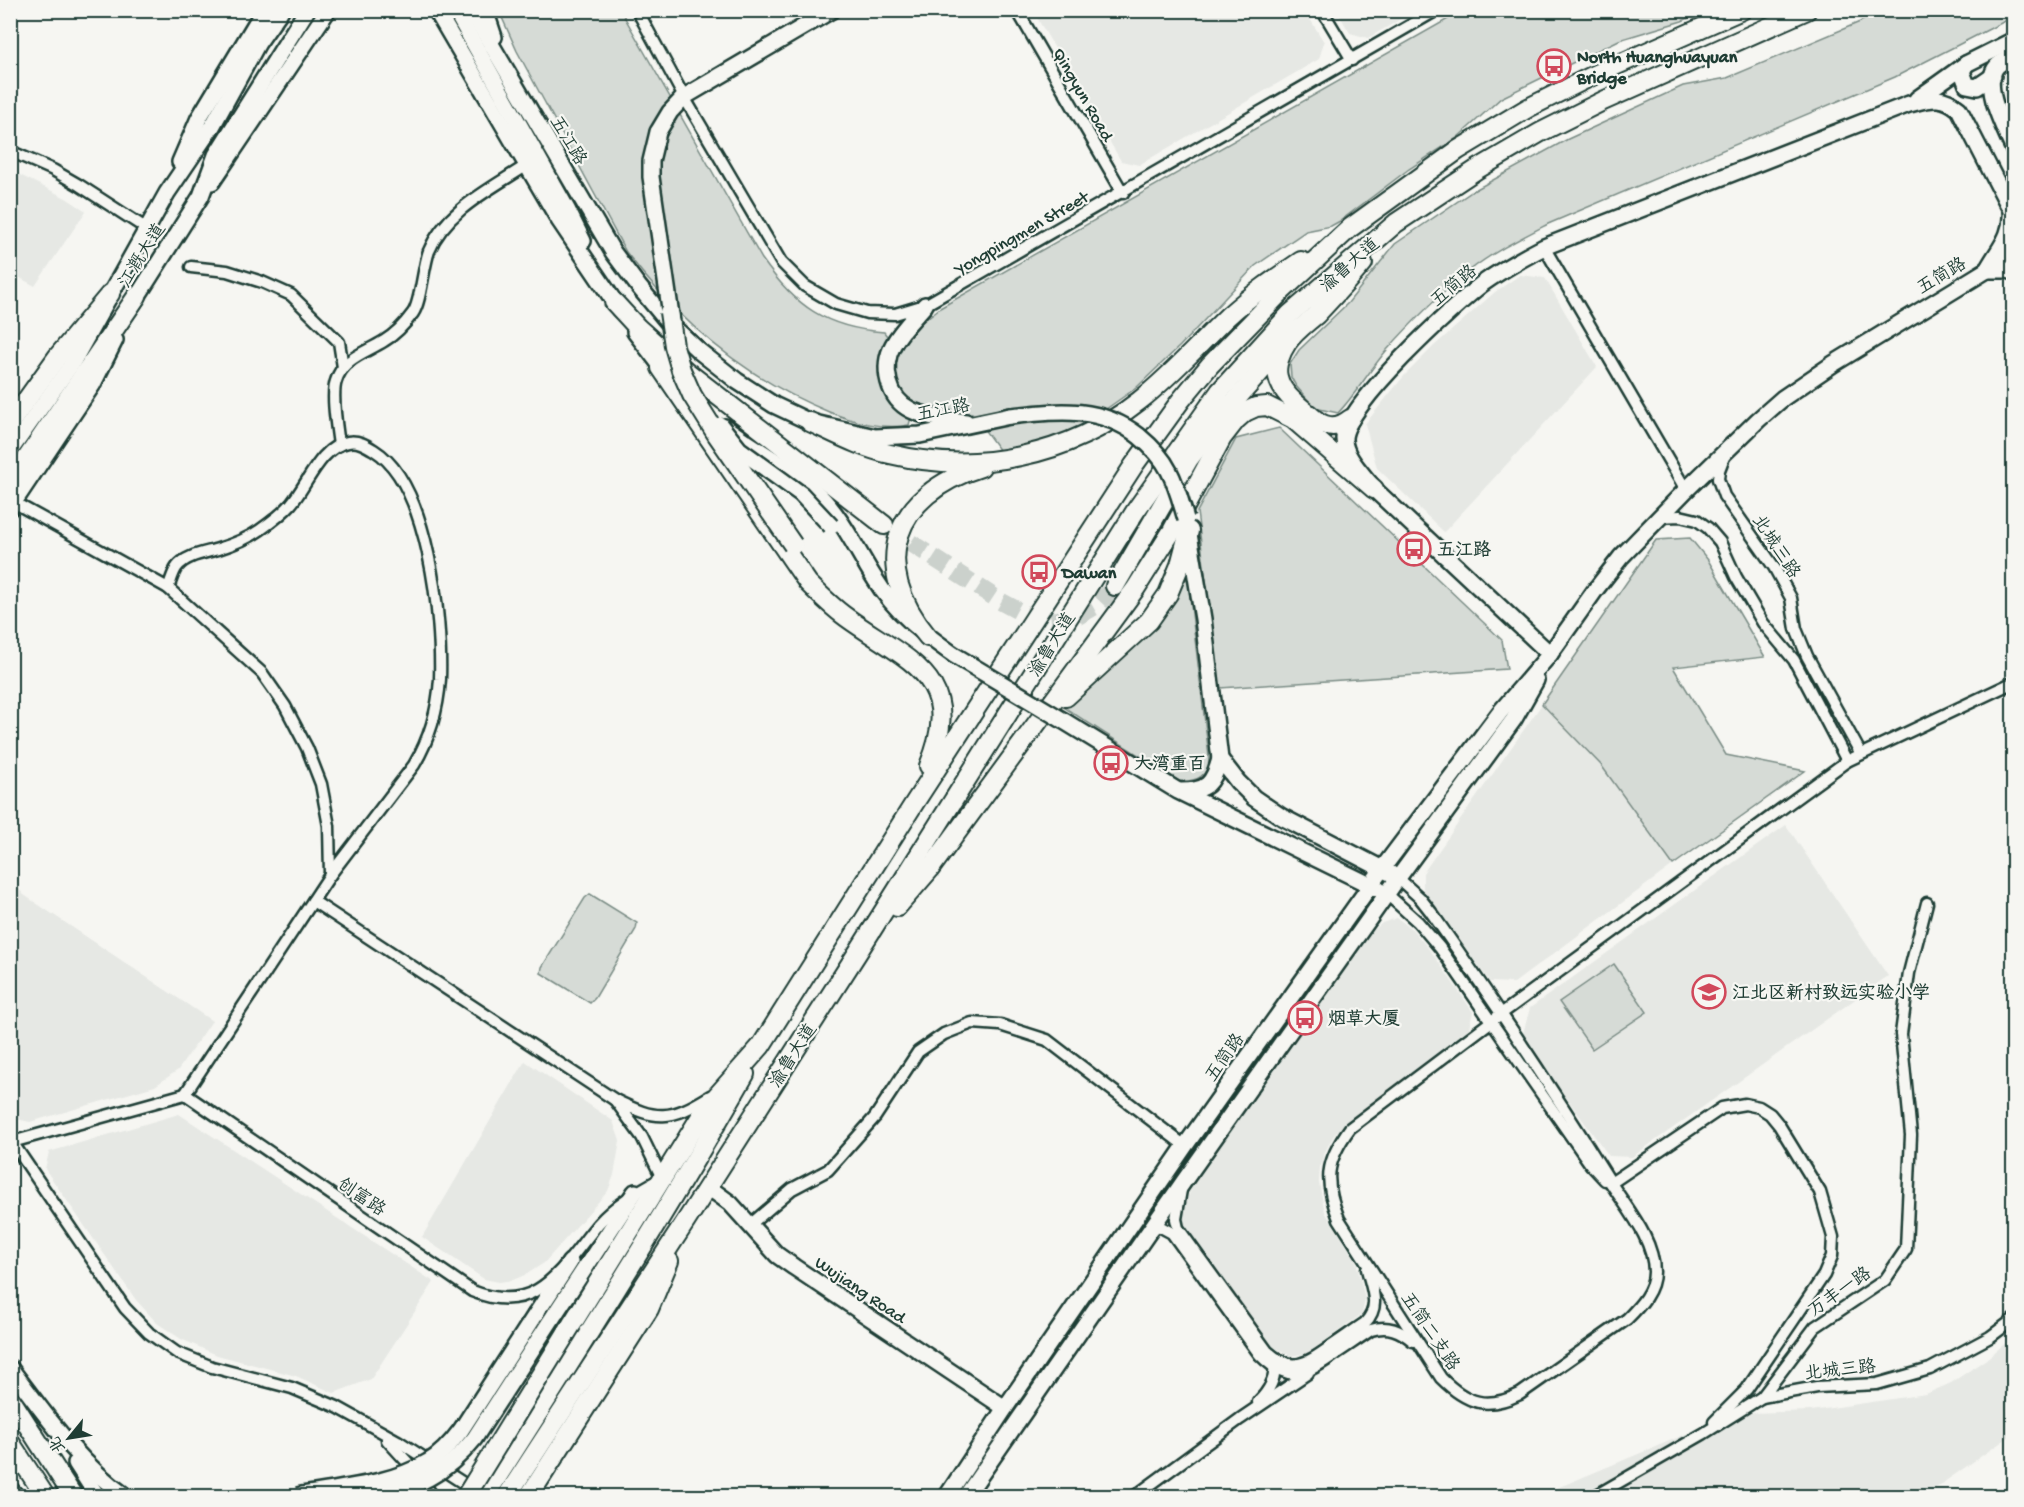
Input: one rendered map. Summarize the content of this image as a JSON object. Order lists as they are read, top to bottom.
{
  "streets": {
    "highway": ["渝鲁大道"],
    "main road": [
      "五江路",
      "江溉大道",
      "五简路",
      "Wujiang Road"
    ],
    "street": [
      "Qingyun Road",
      "Yongpingmen Street",
      "北城三路",
      "创富路",
      "万丰一路",
      "五简二支路"
    ]
  },
  "crossings": [
    ["Qingyun Road", "Yongpingmen Street"],
    ["渝鲁大道", "创富路"],
    ["渝鲁大道", "Wujiang Road"],
    ["五简路", "北城三路"],
    ["五简路", "Wujiang Road"],
    ["五简路", "五简二支路"],
    ["北城三路", "万丰一路"]
  ],
  "places": {
    "bus stop": [
      "North Huanghuayuan Bridge",
      "五江路",
      "Dawan",
      "大湾重百",
      "烟草大厦"
    ],
    "school or university": ["江北区新村致远实验小学"]
  },
  "north": "bottom left"
}
